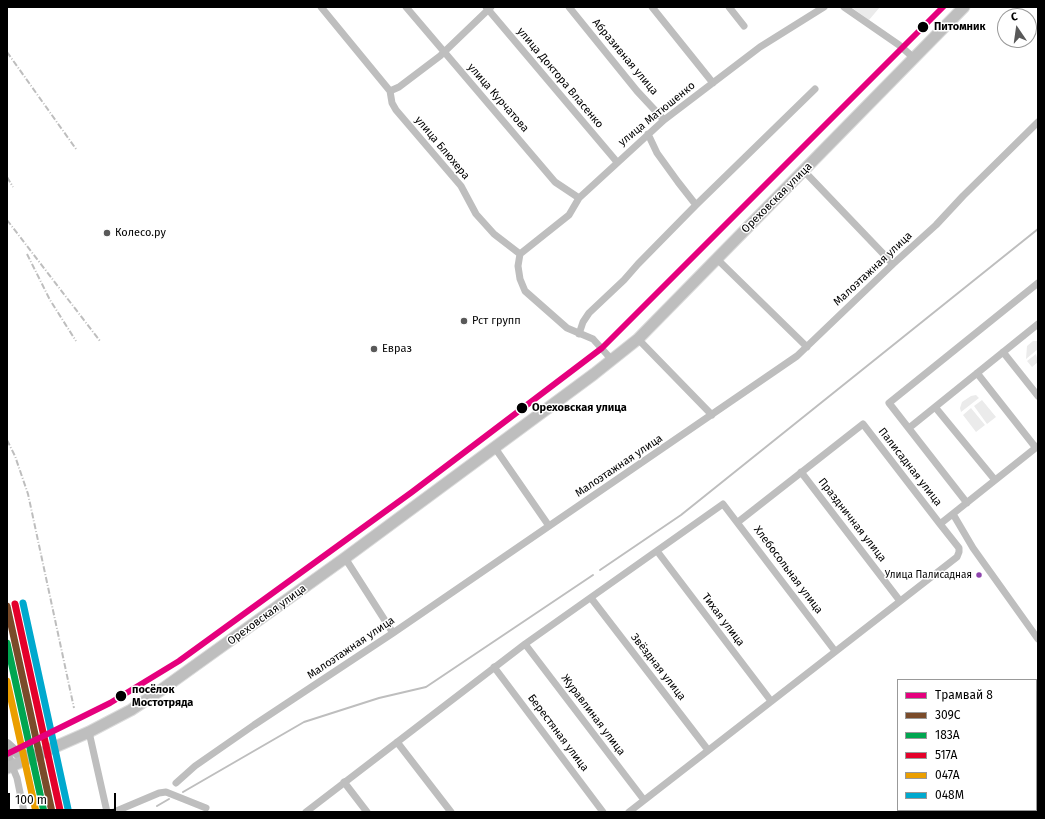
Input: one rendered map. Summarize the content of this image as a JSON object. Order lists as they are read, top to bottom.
{
  "streets": {
    "main road": ["Ореховская улица"],
    "street": [
      "Абразивная улица",
      "улица Доктора Власенко",
      "улица Курчатова",
      "улица Матюшенко",
      "улица Блюхера",
      "Малоэтажная улица",
      "Палисадная улица",
      "Праздничная улица",
      "Хлебосольная улица",
      "Тихая улица",
      "Звёздная улица",
      "Журавлиная улица",
      "Берестяная улица"
    ]
  },
  "crossings": [
    ["Абразивная улица", "улица Матюшенко"],
    ["улица Доктора Власенко", "улица Матюшенко"],
    ["улица Курчатова", "улица Матюшенко"],
    ["улица Матюшенко", "улица Блюхера"],
    ["Палисадная улица", "Праздничная улица"],
    ["Хлебосольная улица", "Тихая улица"]
  ],
  "places": [
    "Питомник",
    "Колесо.ру",
    "Рст групп",
    "Евраз",
    "Ореховская улица",
    "Улица Палисадная",
    "посёлок Мостотряда"
  ],
  "lines": [
    "tram line 8",
    "transit line 048М",
    "transit line 517А",
    "transit line 309С",
    "transit line 183А",
    "transit line 047А"
  ],
  "legend": [
    "Трамвай 8",
    "309С",
    "183А",
    "517А",
    "047А",
    "048М"
  ],
  "scale_bar": "100 m",
  "north": "top"
}
